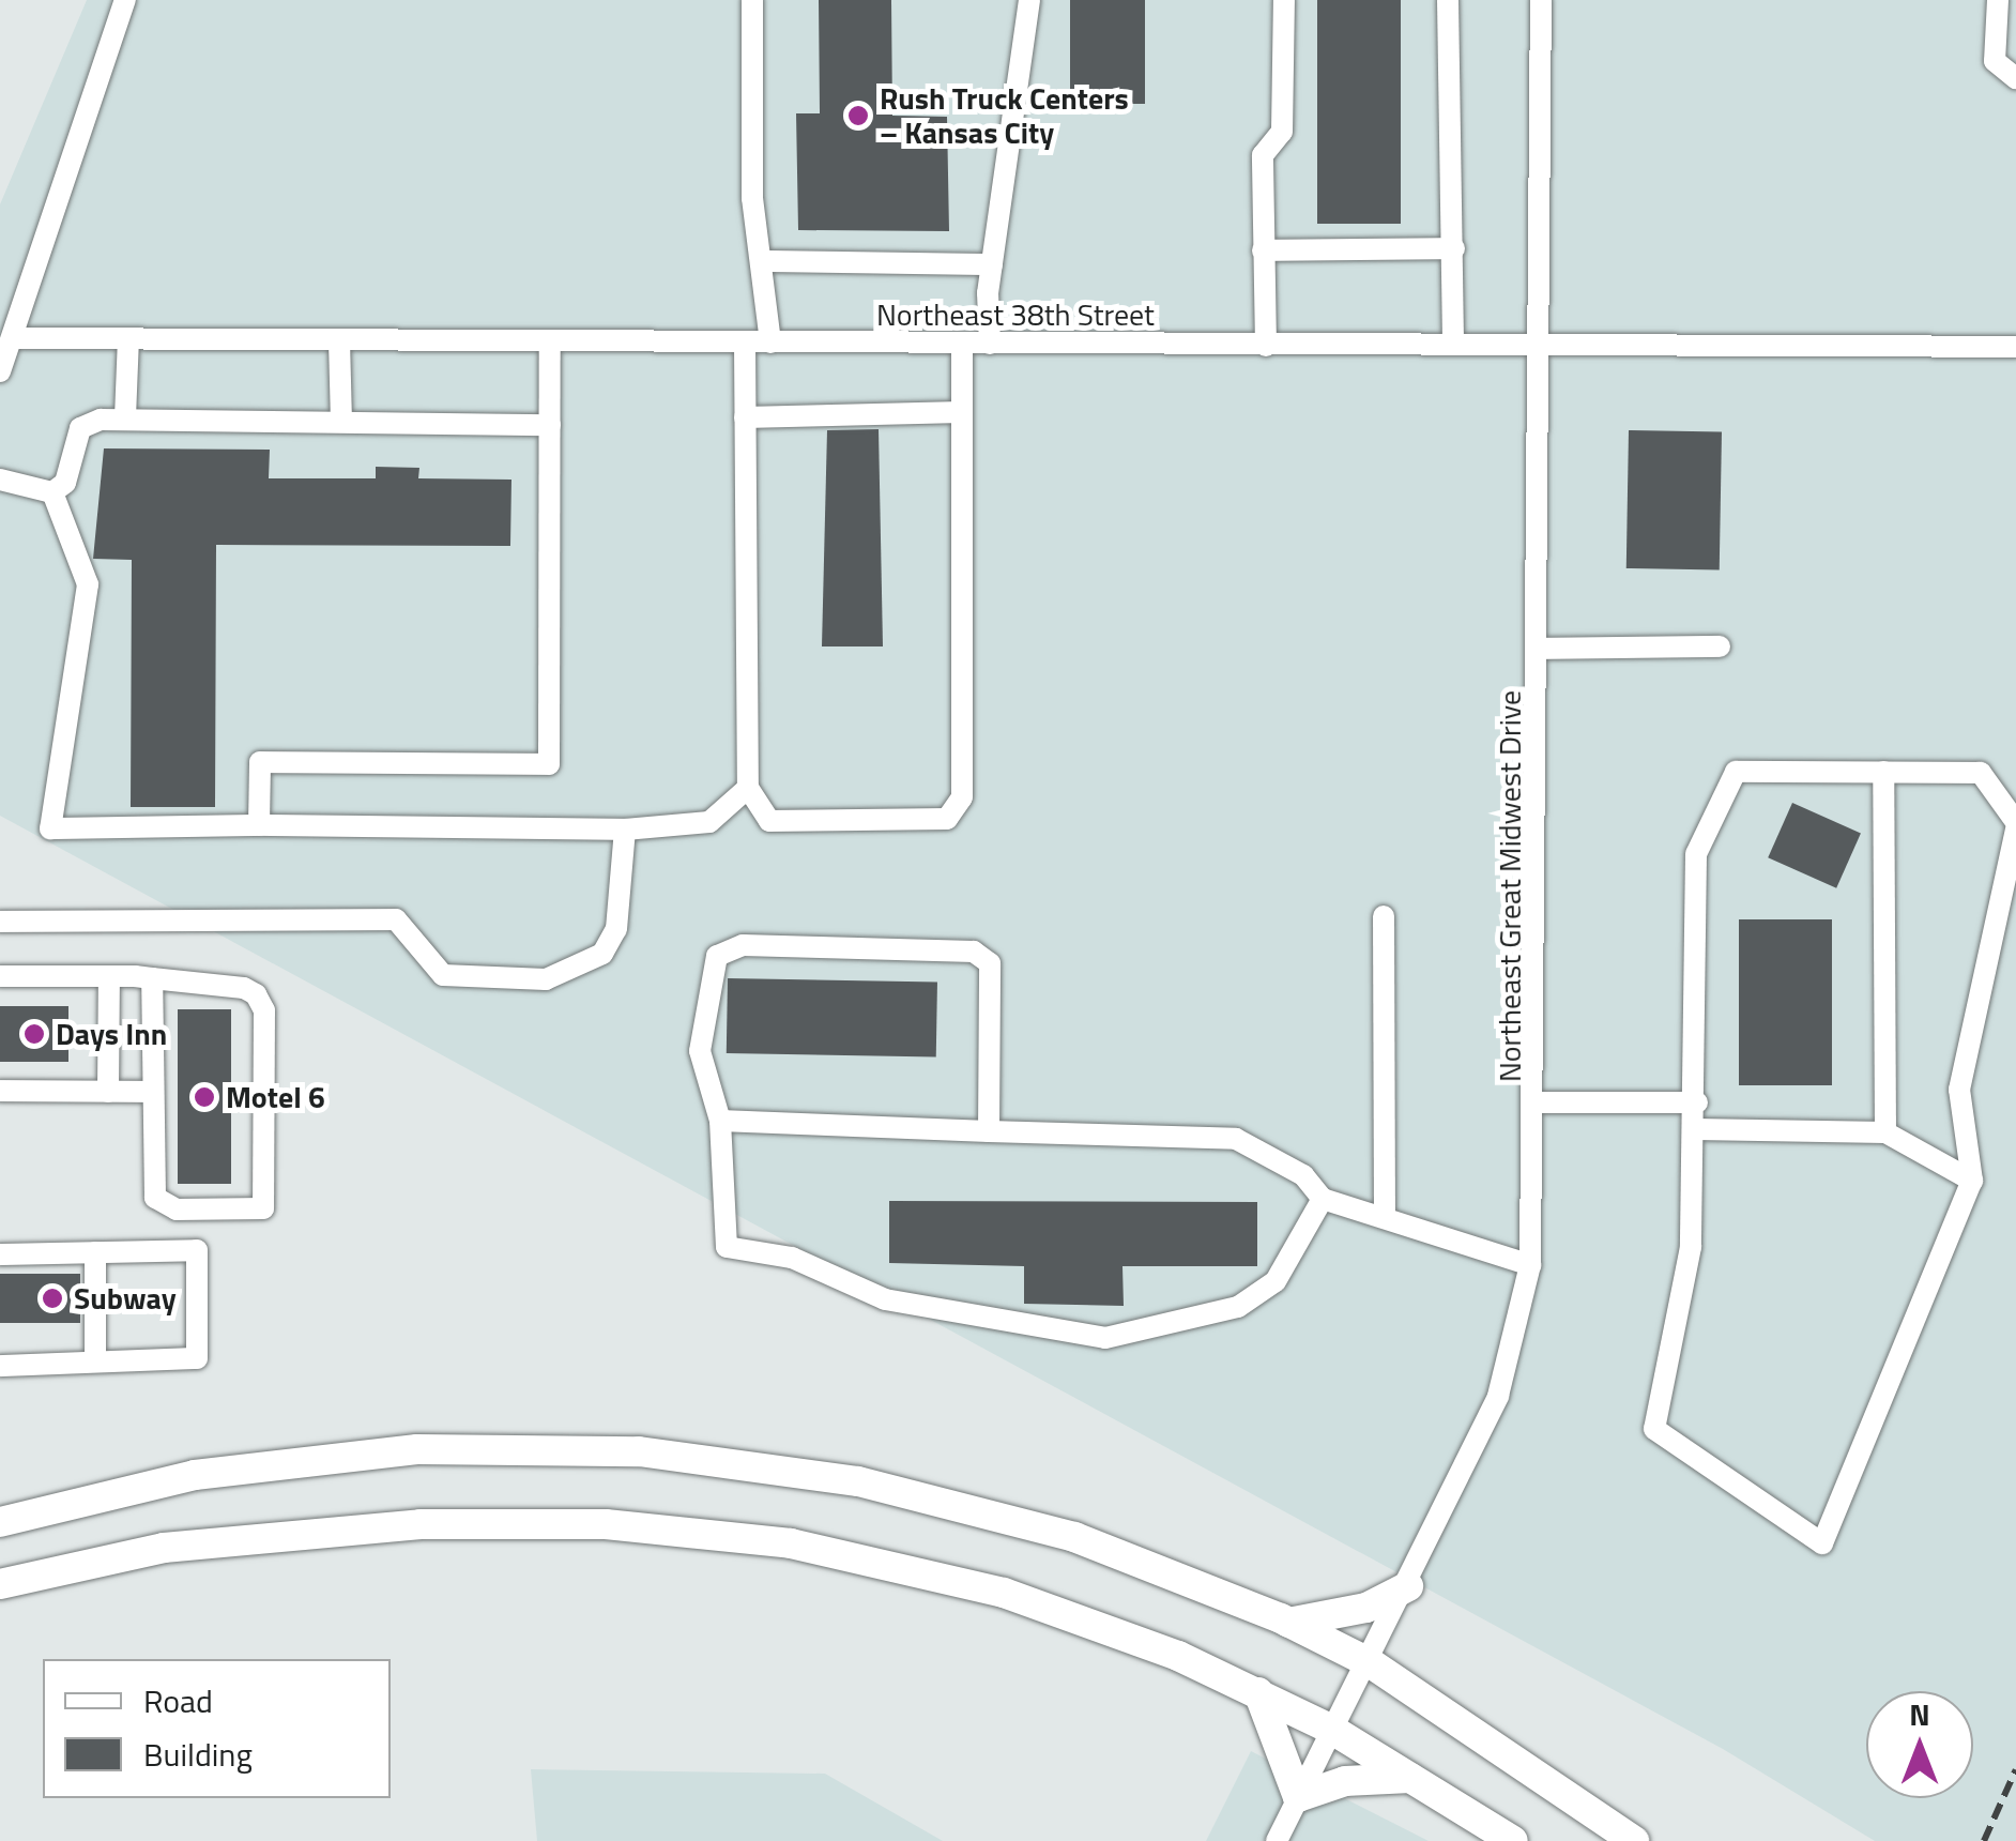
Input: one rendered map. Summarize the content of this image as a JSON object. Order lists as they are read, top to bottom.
{
  "streets": {
    "street": ["Northeast 38th Street", "Northeast Great Midwest Drive"]
  },
  "crossings": [
    ["Northeast 38th Street", "Northeast Great Midwest Drive"]
  ],
  "places": [
    "Rush Truck Centers – Kansas City",
    "Days Inn",
    "Motel 6",
    "Subway"
  ],
  "legend": ["Road", "Building"],
  "north": "top"
}
